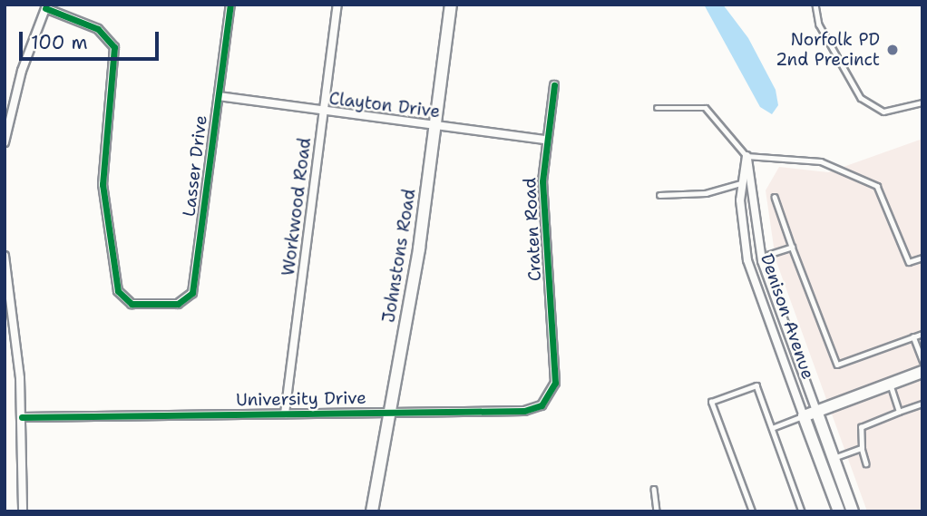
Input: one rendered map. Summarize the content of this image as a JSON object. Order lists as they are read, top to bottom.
{
  "streets": {
    "street": [
      "Clayton Drive",
      "Lasser Drive",
      "Workwood Road",
      "Craten Road",
      "Johnstons Road",
      "Denison Avenue",
      "University Drive"
    ]
  },
  "crossings": [
    ["Clayton Drive", "Lasser Drive"],
    ["Clayton Drive", "Workwood Road"],
    ["Clayton Drive", "Craten Road"],
    ["Clayton Drive", "Johnstons Road"],
    ["Workwood Road", "University Drive"],
    ["Craten Road", "University Drive"],
    ["Johnstons Road", "University Drive"]
  ],
  "places": ["Norfolk PD 2nd Precinct"],
  "scale_bar": "100 m"
}
